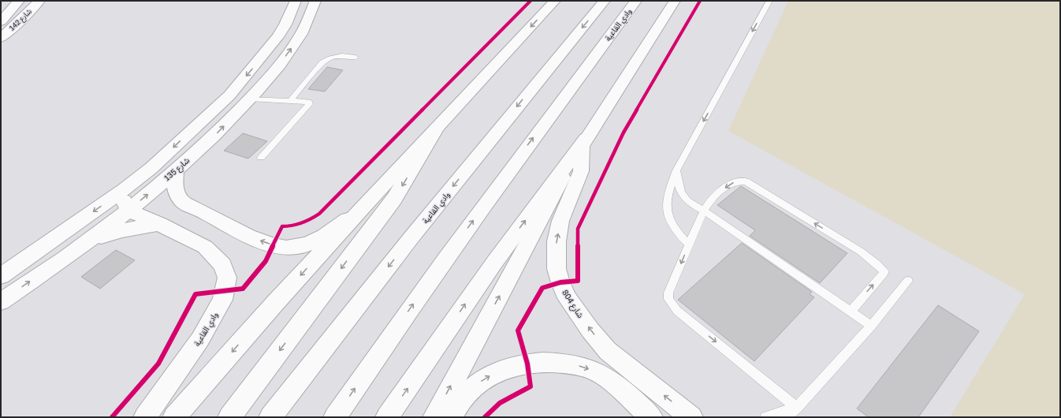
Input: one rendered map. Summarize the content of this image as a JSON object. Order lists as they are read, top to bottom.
{
  "streets": {
    "street": [
      "شارع 142",
      "وادي القاعية",
      "شارع 135",
      "شارع 804"
    ]
  },
  "crossings": [
    ["وادي القاعية", "شارع 135"]
  ],
  "one_way": ["شارع 804"]
}
